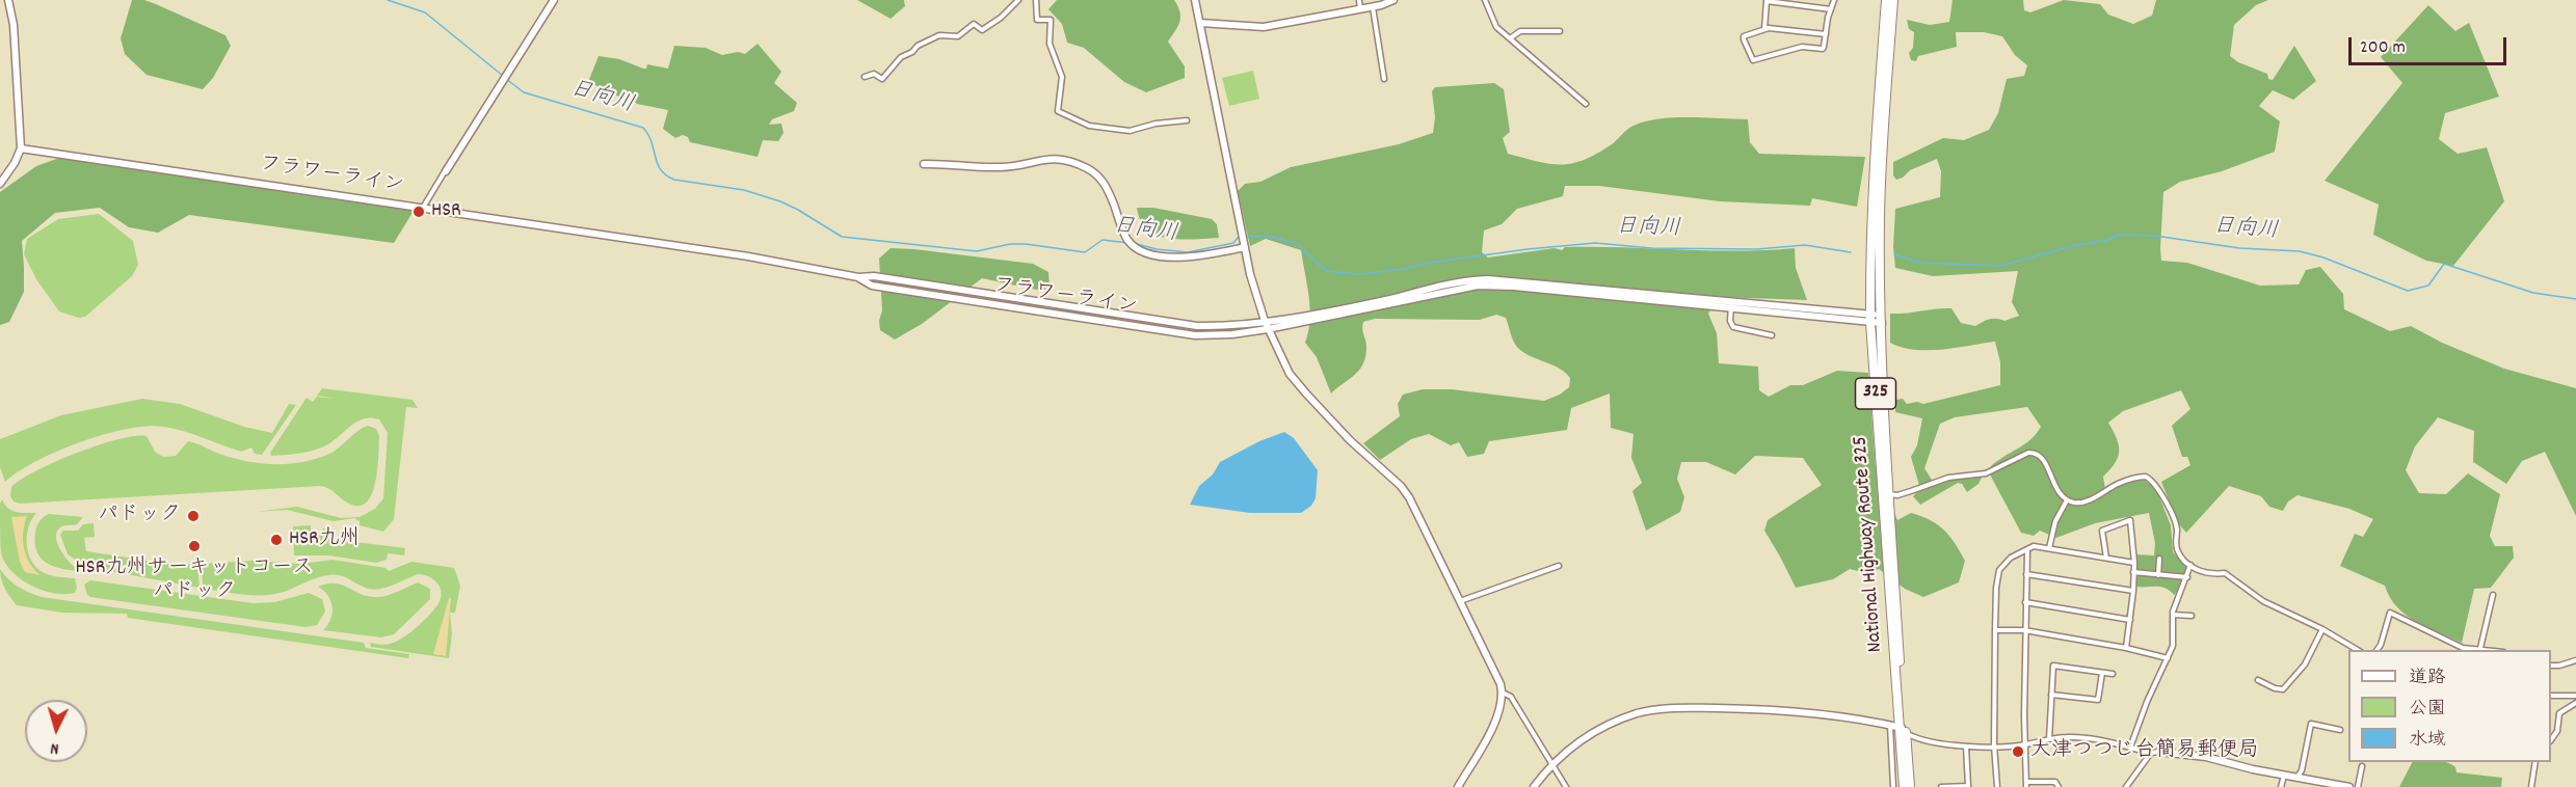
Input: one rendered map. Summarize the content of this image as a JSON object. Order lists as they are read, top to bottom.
{
  "streets": {
    "highway": ["325", "National Highway Route 325"],
    "street": ["フラワーライン"]
  },
  "water": ["日向川"],
  "places": [
    "HSR",
    "パドック",
    "HSR九州",
    "HSR九州サーキットコース パドック",
    "大津つつじ台簡易郵便局"
  ],
  "legend": ["道路", "公園", "水域"],
  "scale_bar": "200 m",
  "north": "bottom"
}
